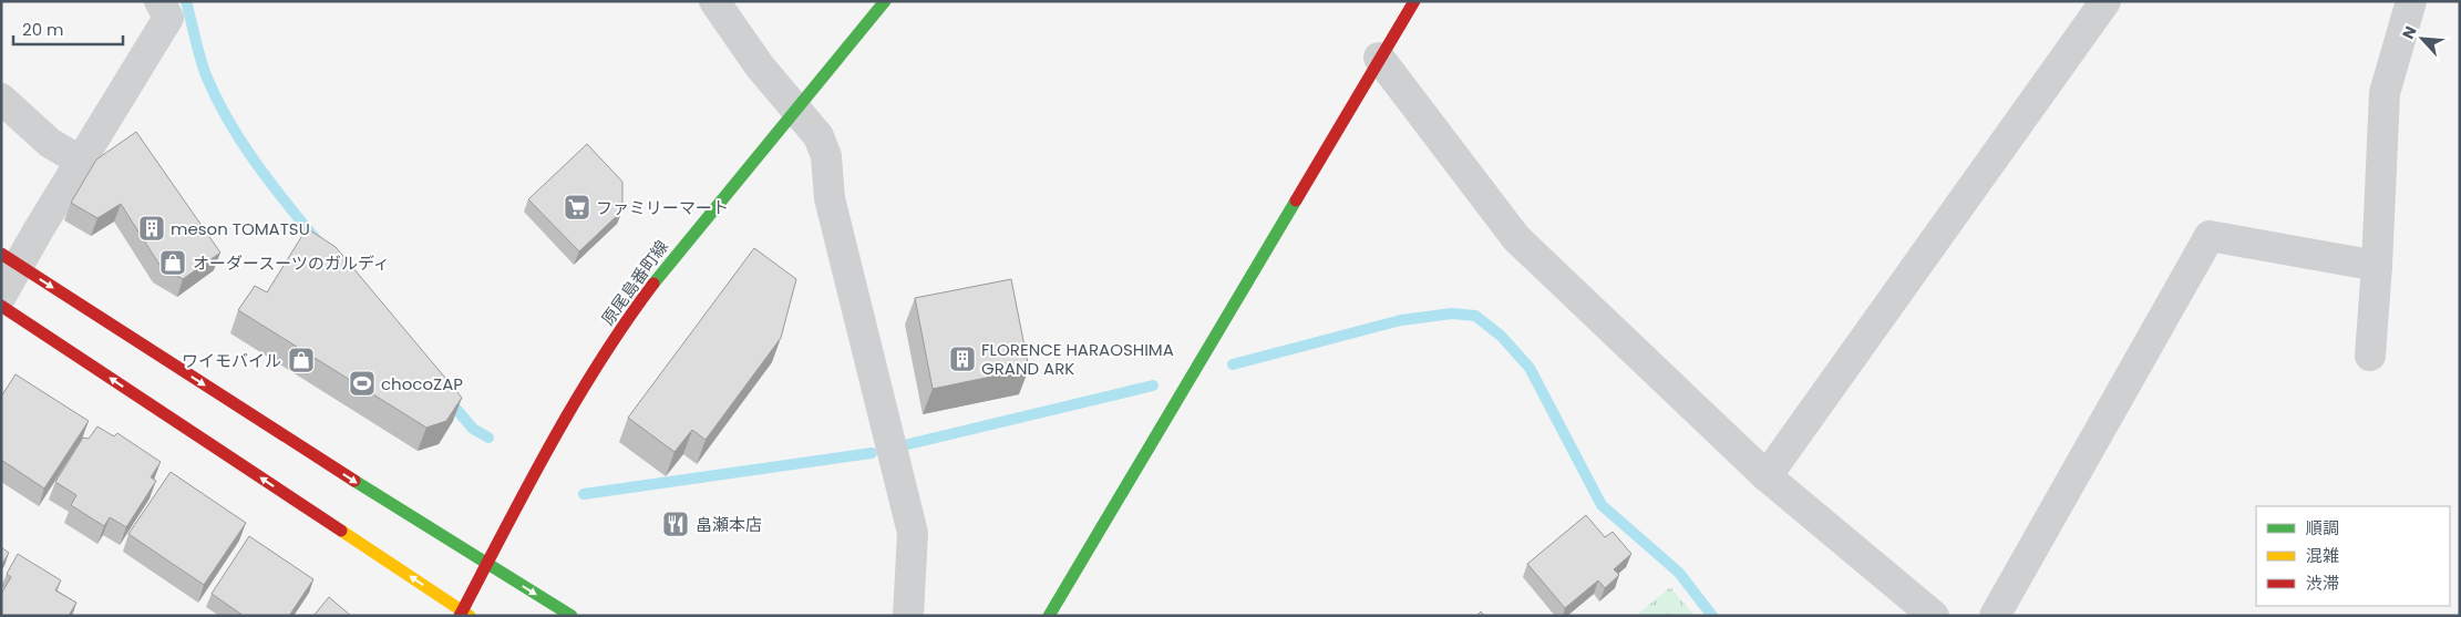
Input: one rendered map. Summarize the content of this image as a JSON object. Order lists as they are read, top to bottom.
{
  "streets": {
    "street": ["原尾島番町線"]
  },
  "places": {
    "supermarket": ["ファミリーマート"],
    "building": ["meson TOMATSU", "FLORENCE HARAOSHIMA GRAND ARK"],
    "shop": ["オーダースーツのガルディ", "ワイモバイル"],
    "sports": ["chocoZAP"],
    "restaurant": ["畠瀬本店"]
  },
  "legend": ["順調", "混雑", "渋滞"],
  "scale_bar": "20 m",
  "north": "top left"
}
